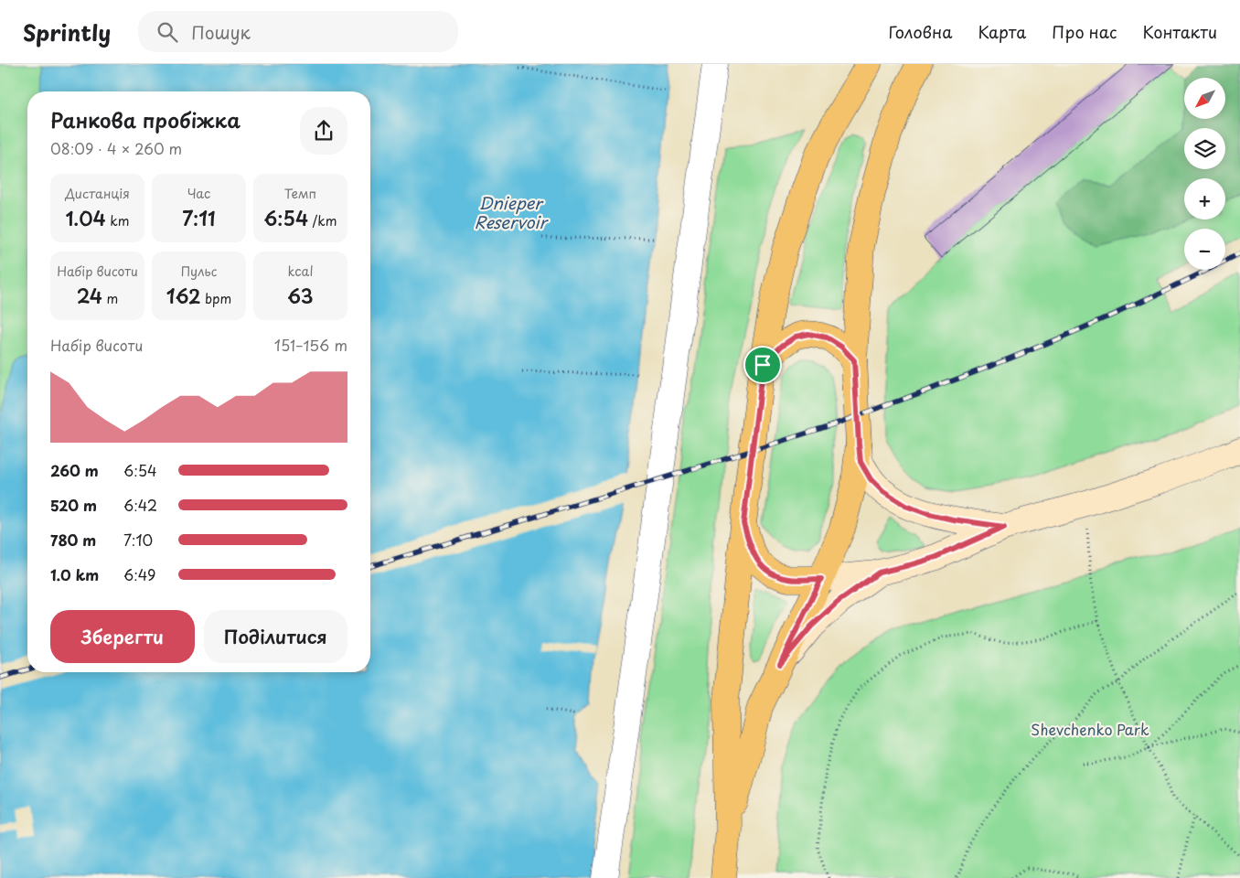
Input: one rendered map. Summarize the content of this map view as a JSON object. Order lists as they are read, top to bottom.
{
  "water": ["Dnieper Reservoir"],
  "parks": ["Shevchenko Park"],
  "north": "bottom left",
  "page": {
    "header": "Sprintly",
    "search": "Пошук",
    "nav": [
      "Головна",
      "Карта",
      "Про нас",
      "Контакти"
    ],
    "map_buttons": ["+", "−"],
    "heading": ["Ранкова пробіжка", "08:09 · 4 × 260 m"],
    "stats": [
      ["Дистанція", "1.04 km"],
      ["Час", "7:11"],
      ["Темп", "6:54 /km"],
      ["Набір висоти", "24 m"],
      ["Пульс", "162 bpm"],
      ["kcal", "63"]
    ],
    "chart": ["Набір висоти", "151–156 m"],
    "list": [
      {
        "name": "260 m",
        "note": "6:54"
      },
      {
        "name": "520 m",
        "note": "6:42"
      },
      {
        "name": "780 m",
        "note": "7:10"
      },
      {
        "name": "1.0 km",
        "note": "6:49"
      }
    ],
    "buttons": ["Зберегти", "Поділитися"]
  }
}
